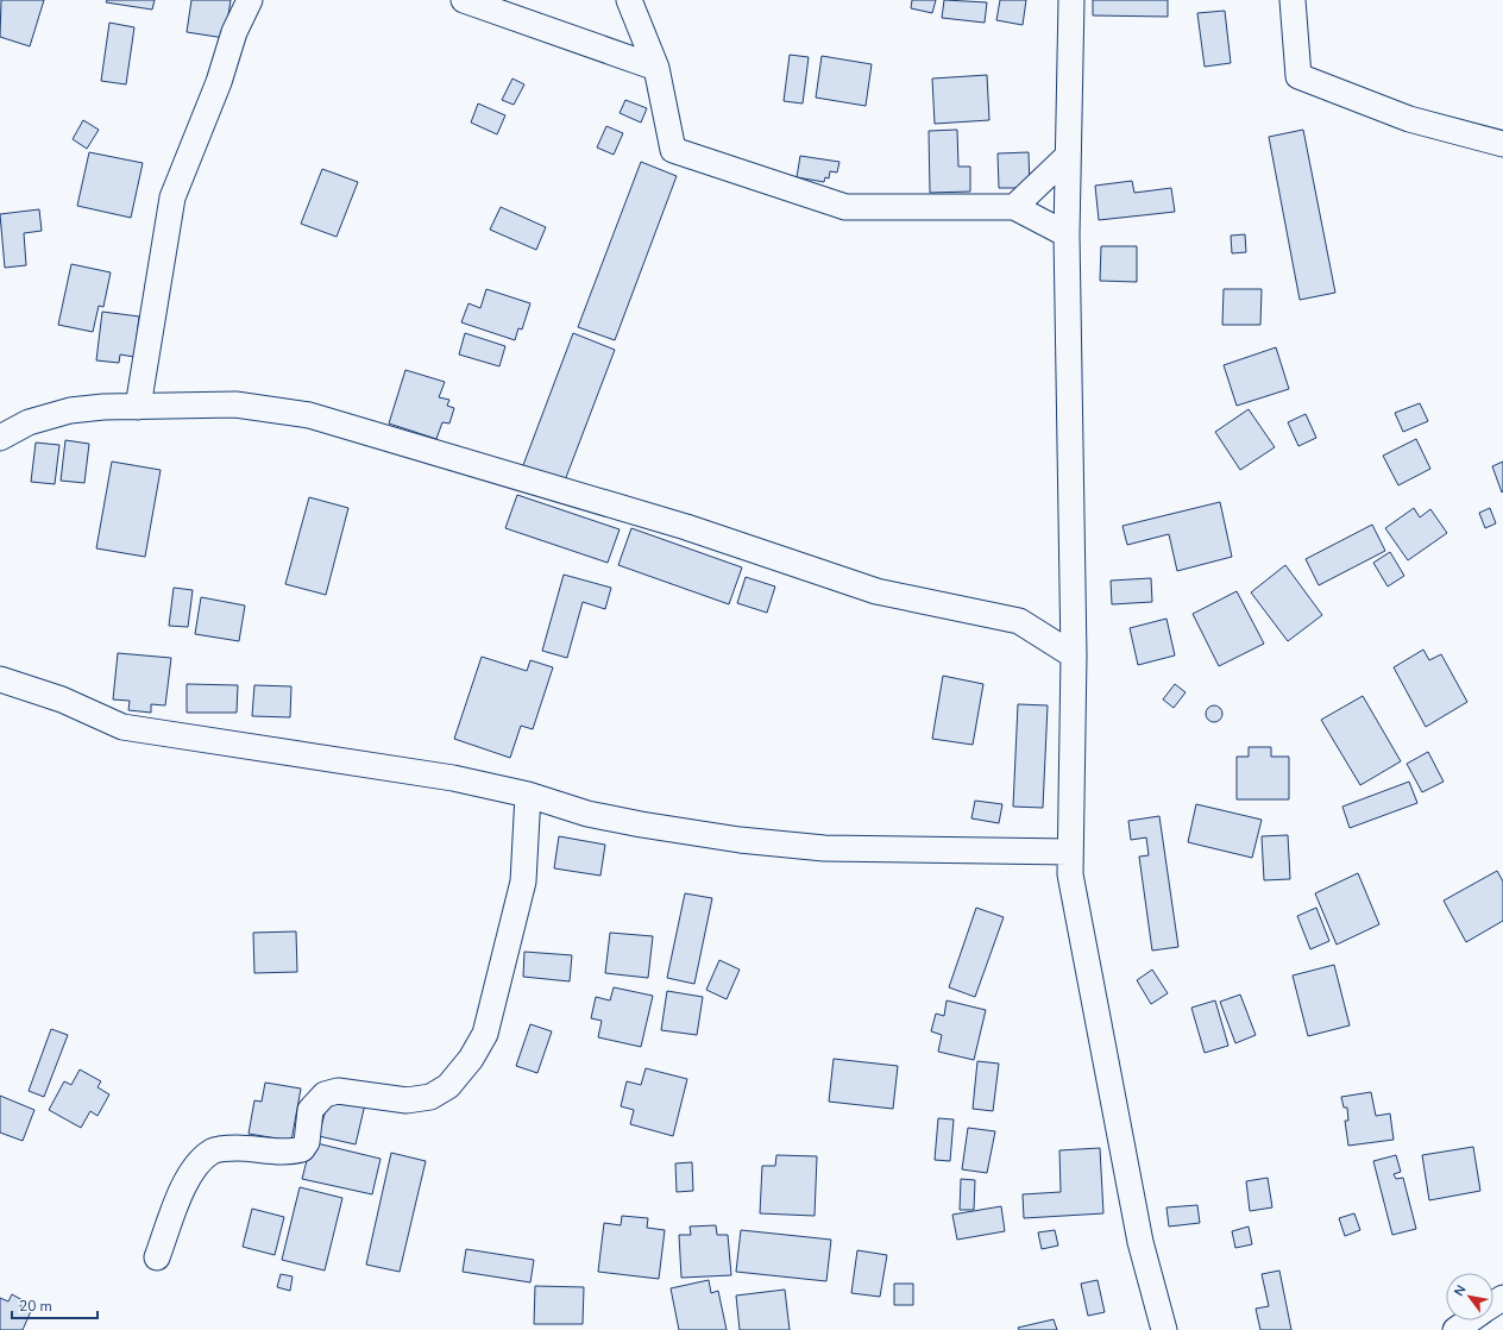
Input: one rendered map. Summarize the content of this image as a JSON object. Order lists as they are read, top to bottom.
{
  "scale_bar": "20 m",
  "north": "top left"
}
